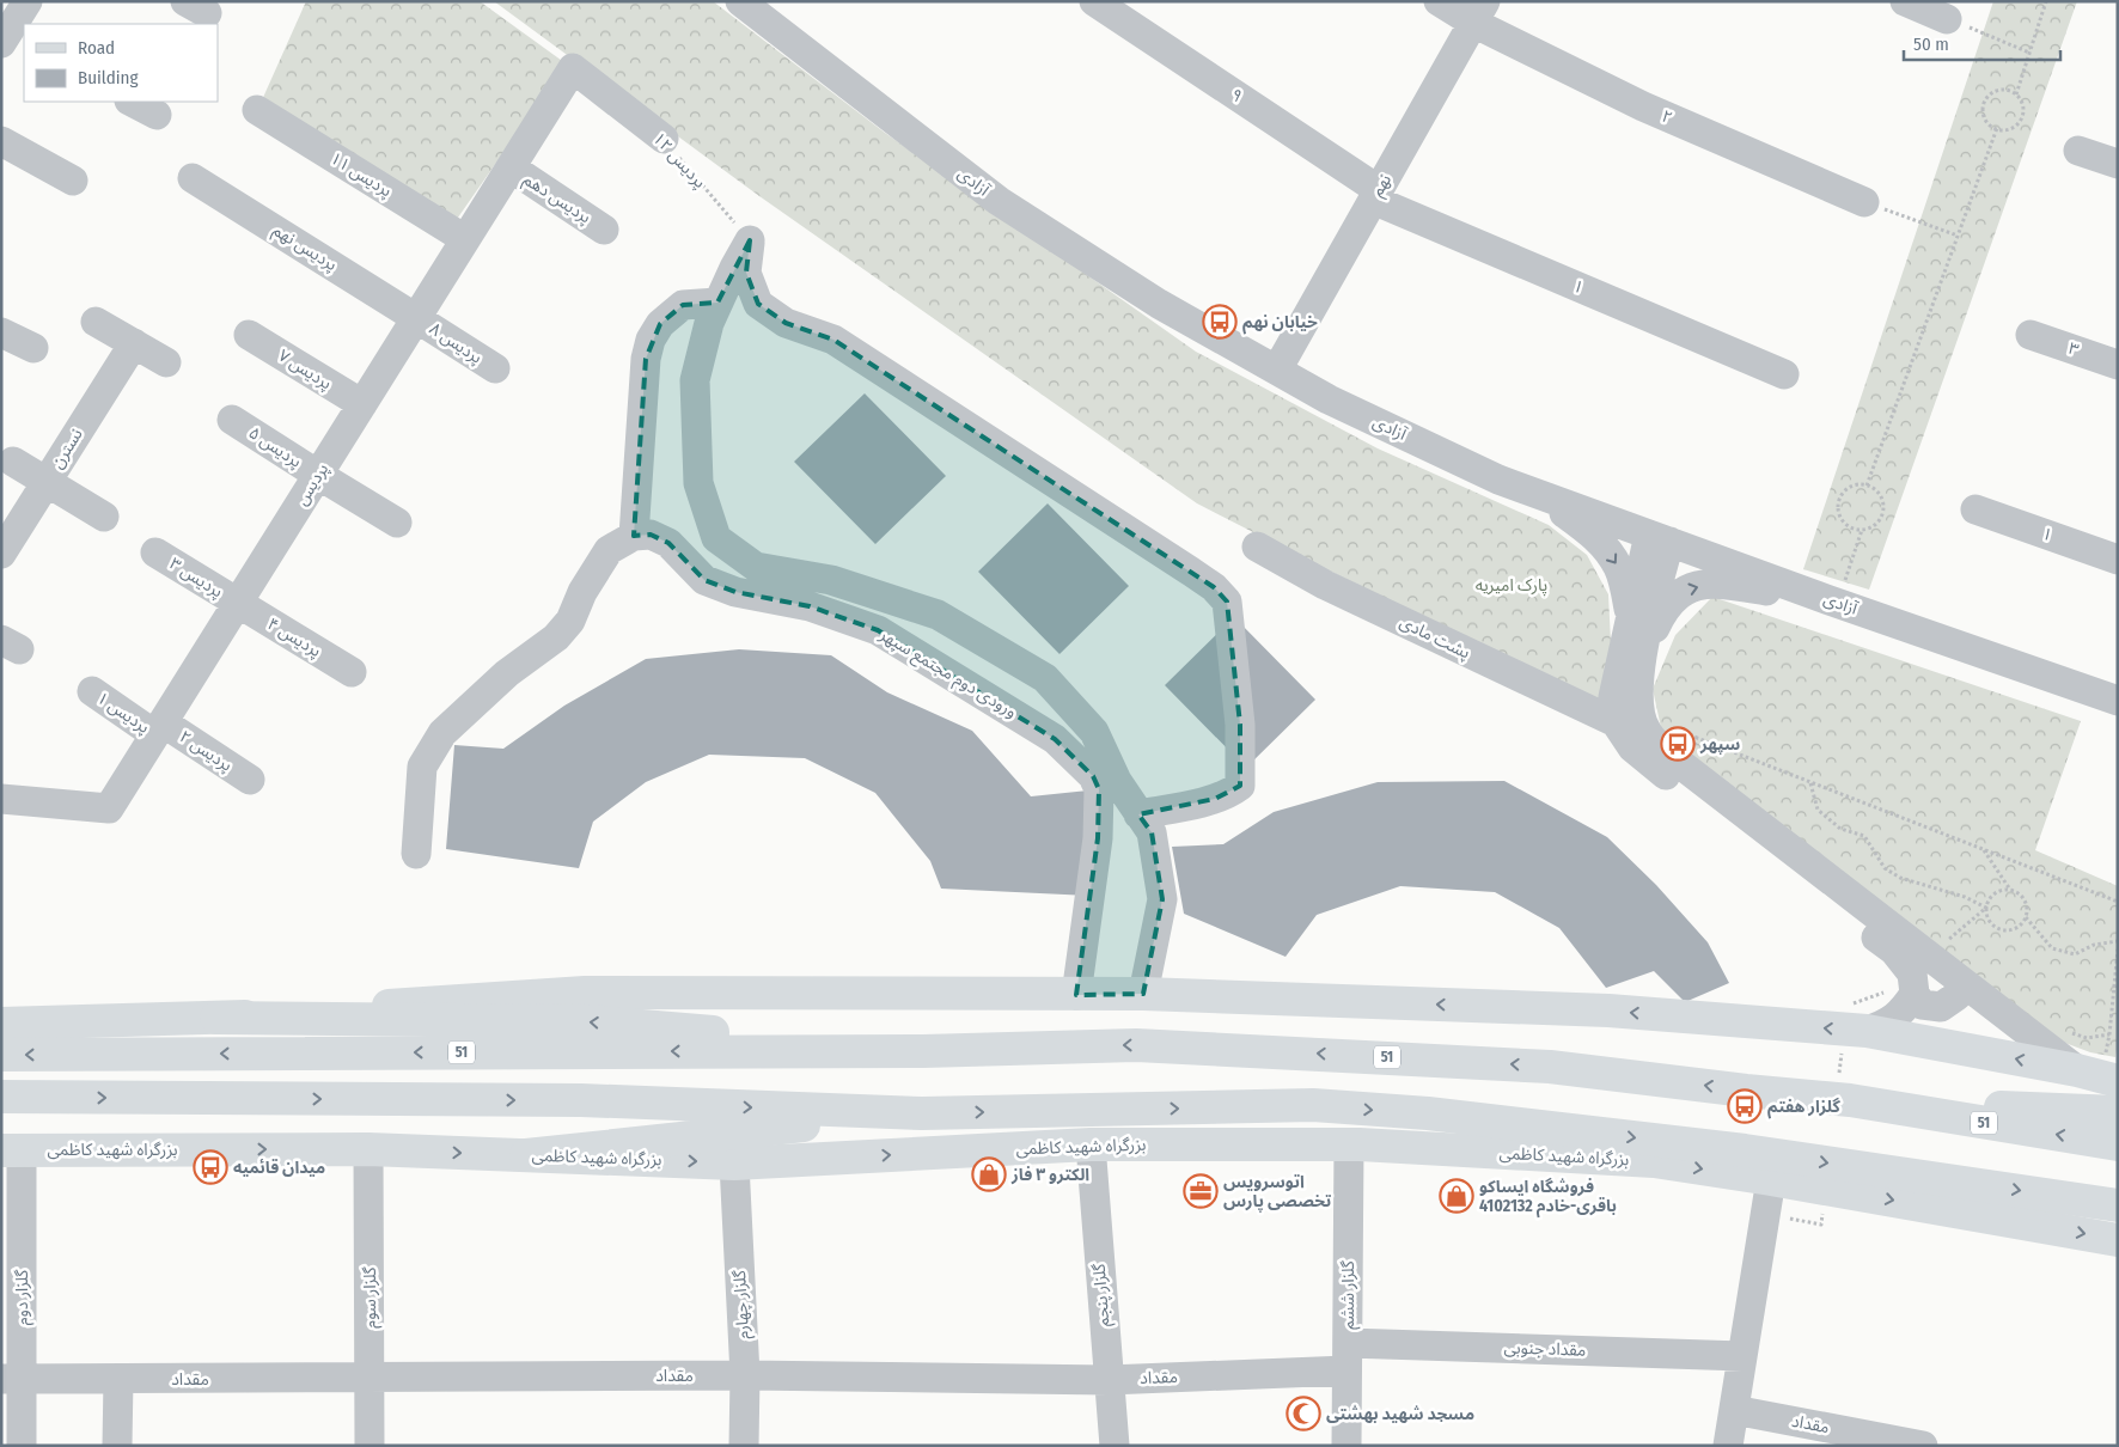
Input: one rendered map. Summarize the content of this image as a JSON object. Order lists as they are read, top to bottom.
{
  "streets": {
    "main road": ["51", "بزرگراه شهید کاظمی"],
    "street": [
      "۹",
      "۲",
      "پردیس ۱۲",
      "پردیس ۱۱",
      "آزادی",
      "نهم",
      "پردیس دهم",
      "پردیس نهم",
      "۱",
      "پردیس ۸",
      "۳",
      "پردیس ۷",
      "پردیس ۵",
      "نسترن",
      "پردیس",
      "پردیس ۳",
      "پردیس ۴",
      "پشت مادی",
      "ورودی دوم مجتمع سپهر",
      "پردیس ۱",
      "پردیس ۲",
      "گلزار پنجم",
      "گلزار ششم",
      "گلزار دوم",
      "گلزار سوم",
      "گلزار چهارم",
      "مقداد جنوبی",
      "مقداد"
    ]
  },
  "crossings": [
    ["۹", "نهم"],
    ["۹", "۱"],
    ["۲", "نهم"],
    ["پردیس ۱۲", "پردیس"],
    ["پردیس ۱۱", "پردیس"],
    ["آزادی", "نهم"],
    ["نهم", "۱"],
    ["پردیس دهم", "پردیس"],
    ["پردیس نهم", "پردیس ۸"],
    ["پردیس نهم", "پردیس"],
    ["پردیس ۸", "پردیس"],
    ["پردیس ۷", "پردیس"],
    ["پردیس ۵", "پردیس"],
    ["پردیس", "پردیس ۳"],
    ["پردیس", "پردیس ۴"],
    ["پردیس", "پردیس ۱"],
    ["پردیس", "پردیس ۲"],
    ["پردیس ۳", "پردیس ۴"],
    ["پردیس ۱", "پردیس ۲"],
    ["بزرگراه شهید کاظمی", "گلزار پنجم"],
    ["بزرگراه شهید کاظمی", "گلزار ششم"],
    ["بزرگراه شهید کاظمی", "گلزار دوم"],
    ["بزرگراه شهید کاظمی", "گلزار سوم"],
    ["بزرگراه شهید کاظمی", "گلزار چهارم"],
    ["گلزار پنجم", "مقداد"],
    ["گلزار ششم", "مقداد جنوبی"],
    ["گلزار ششم", "مقداد"],
    ["گلزار دوم", "مقداد"],
    ["گلزار سوم", "مقداد"],
    ["گلزار چهارم", "مقداد"],
    ["مقداد جنوبی", "مقداد"]
  ],
  "parks": ["پارک امیریه"],
  "places": {
    "bus stop": [
      "خیابان نهم",
      "سپهر",
      "گلزار هفتم",
      "میدان قائمیه"
    ],
    "shop": ["الکترو ۳ فاز", "فروشگاه ایساکو باقری-خادم 4102132"],
    "office": ["اتوسرویس تخصصی پارس"],
    "mosque": ["مسجد شهید بهشتی"]
  },
  "legend": ["Road", "Building"],
  "scale_bar": "50 m"
}
